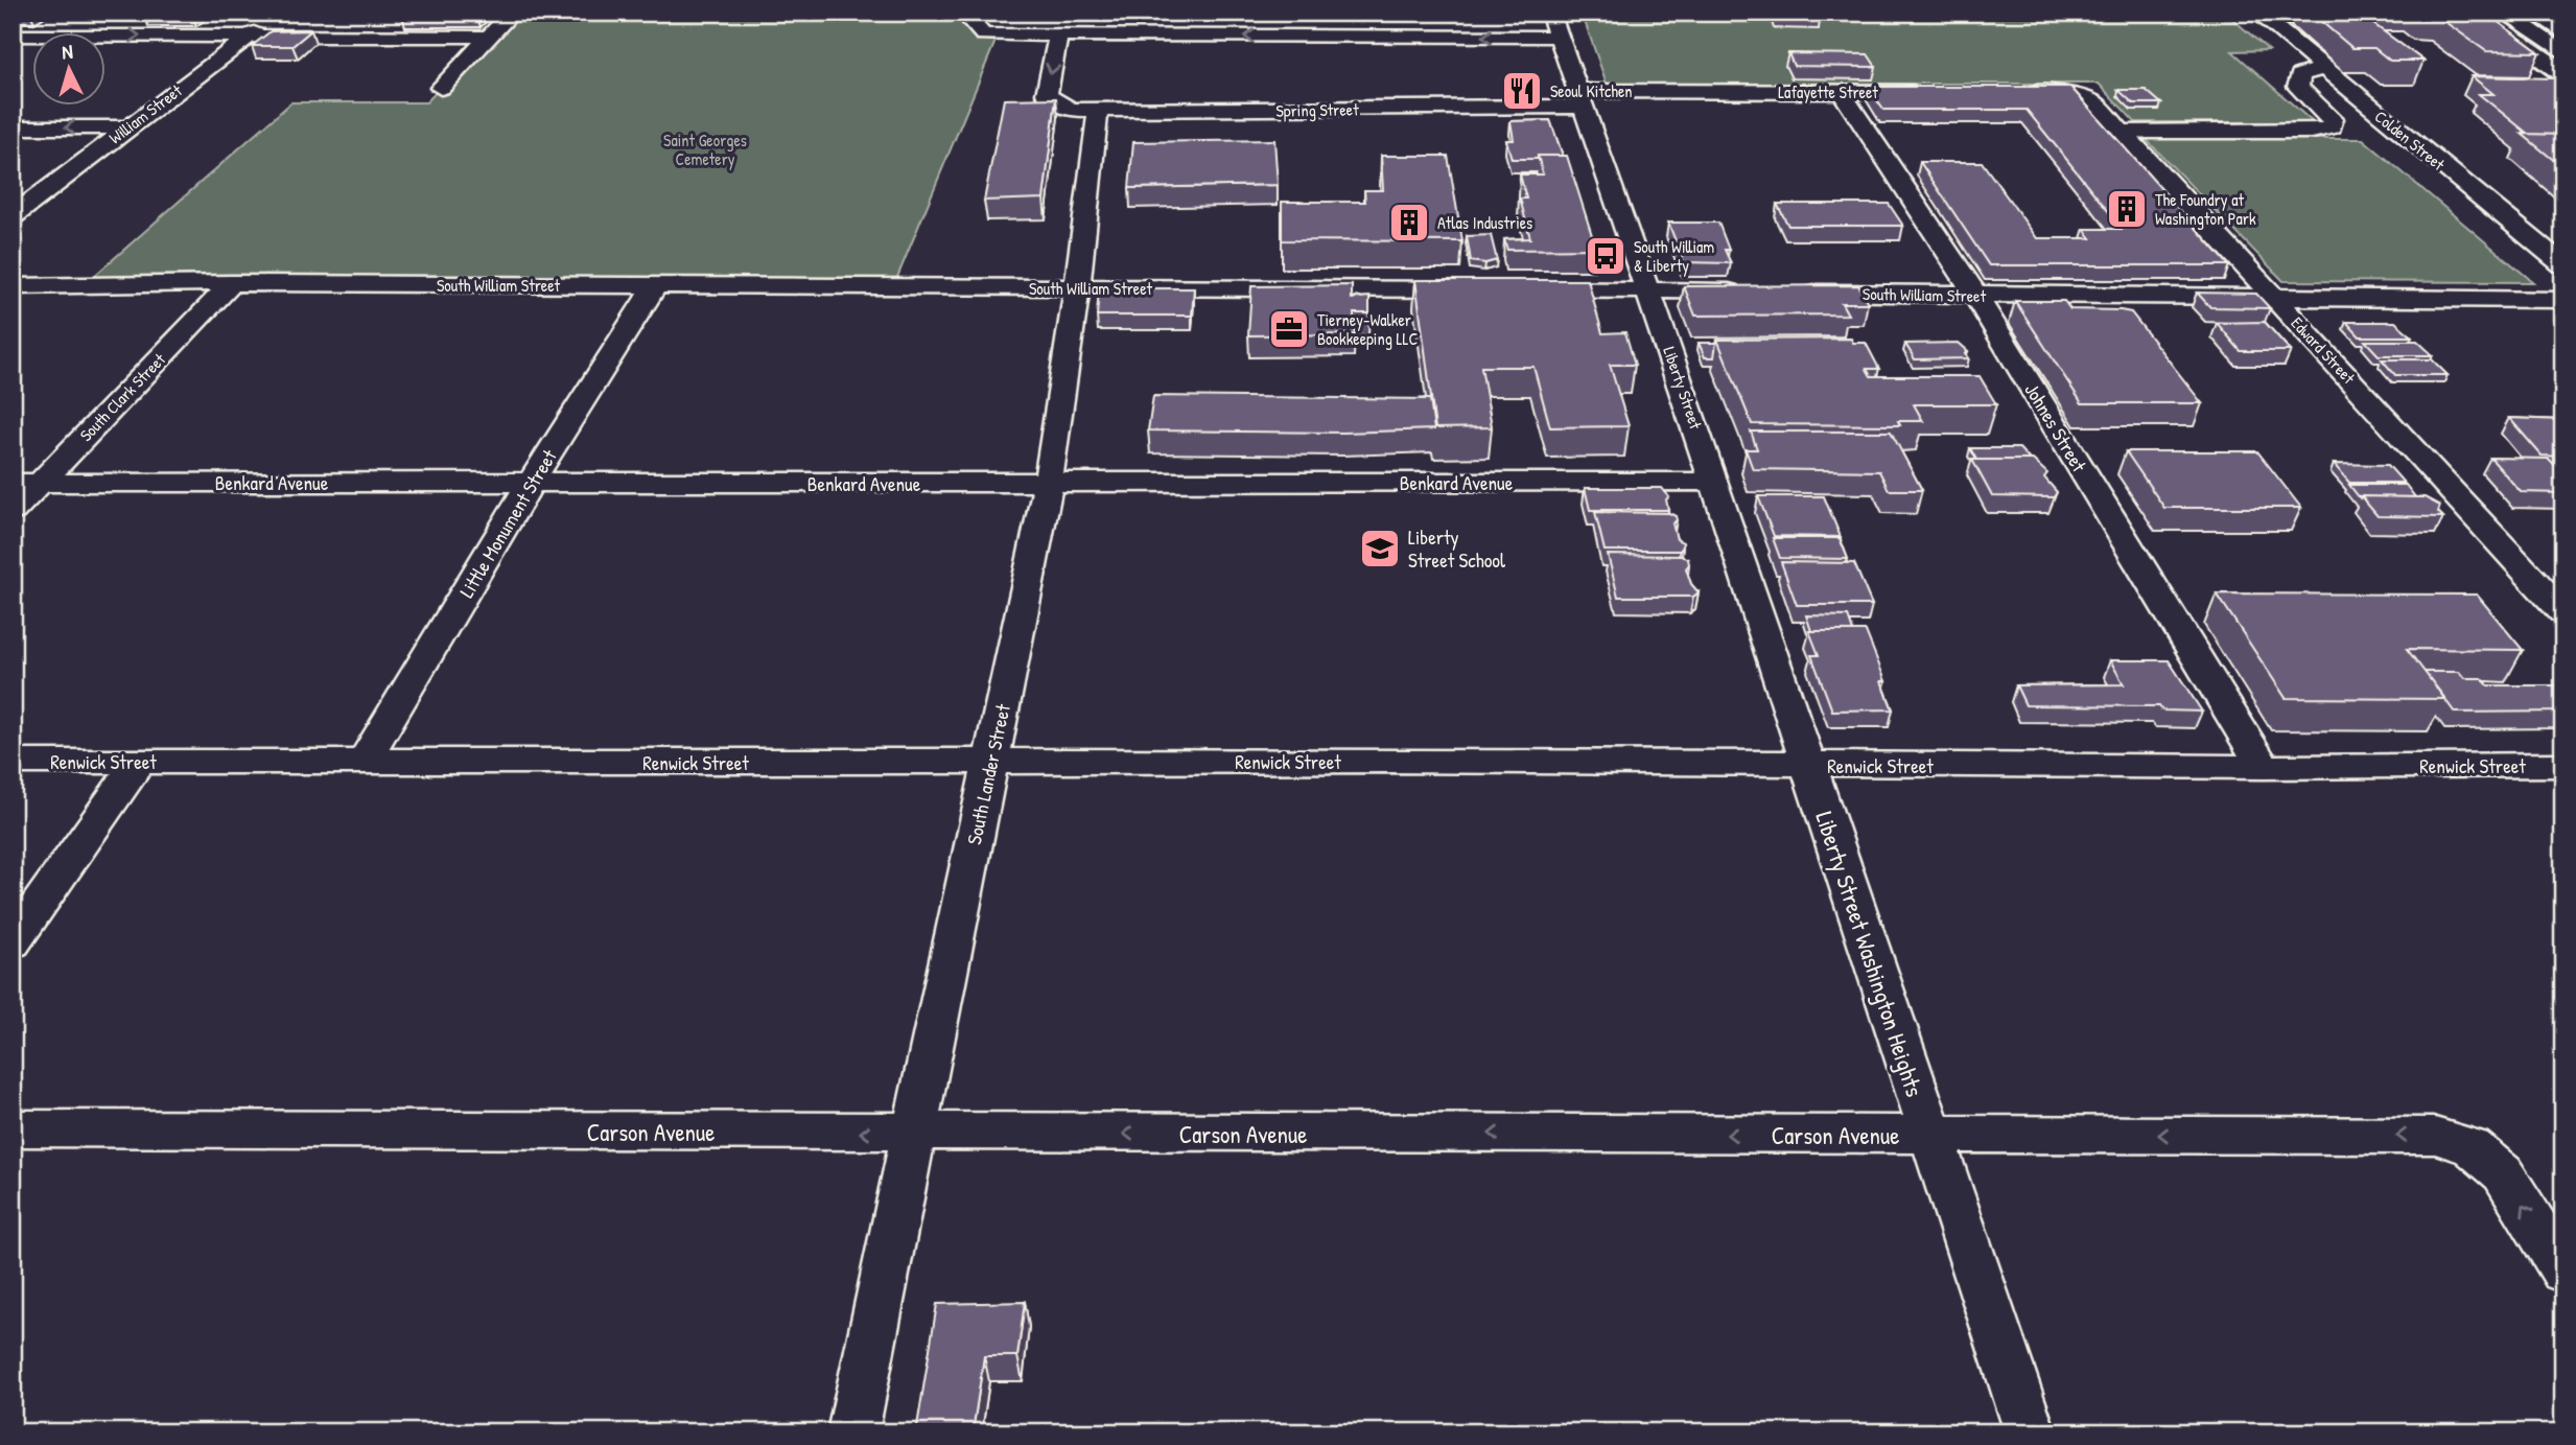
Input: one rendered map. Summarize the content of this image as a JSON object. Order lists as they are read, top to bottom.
{
  "streets": {
    "street": [
      "Lafayette Street",
      "Spring Street",
      "William Street",
      "Colden Street",
      "South William Street",
      "Edward Street",
      "Liberty Street",
      "South Clark Street",
      "Johnes Street",
      "Benkard Avenue",
      "Little Monument Street",
      "Renwick Street",
      "South Lander Street",
      "Liberty Street Washington Heights",
      "Carson Avenue"
    ]
  },
  "crossings": [
    ["Lafayette Street", "Spring Street"],
    ["Lafayette Street", "Liberty Street"],
    ["Lafayette Street", "Johnes Street"],
    ["Spring Street", "Liberty Street"],
    ["Spring Street", "South Lander Street"],
    ["South William Street", "Edward Street"],
    ["South William Street", "South Clark Street"],
    ["South William Street", "Johnes Street"],
    ["South William Street", "Little Monument Street"],
    ["South William Street", "South Lander Street"],
    ["Liberty Street", "Benkard Avenue"],
    ["Liberty Street", "Renwick Street"],
    ["Liberty Street", "Liberty Street Washington Heights"],
    ["South Clark Street", "Benkard Avenue"],
    ["Johnes Street", "Renwick Street"],
    ["Benkard Avenue", "Little Monument Street"],
    ["Benkard Avenue", "South Lander Street"],
    ["Little Monument Street", "Renwick Street"],
    ["Renwick Street", "South Lander Street"],
    ["Renwick Street", "Liberty Street Washington Heights"],
    ["South Lander Street", "Carson Avenue"],
    ["Liberty Street Washington Heights", "Carson Avenue"]
  ],
  "one_way": ["Carson Avenue"],
  "parks": ["Saint Georges Cemetery"],
  "places": {
    "restaurant": ["Seoul Kitchen"],
    "building": ["The Foundry at Washington Park", "Atlas Industries"],
    "bus stop": ["South William & Liberty"],
    "office": ["Tierney-Walker Bookkeeping LLC"],
    "school or university": ["Liberty Street School"]
  },
  "north": "top"
}
